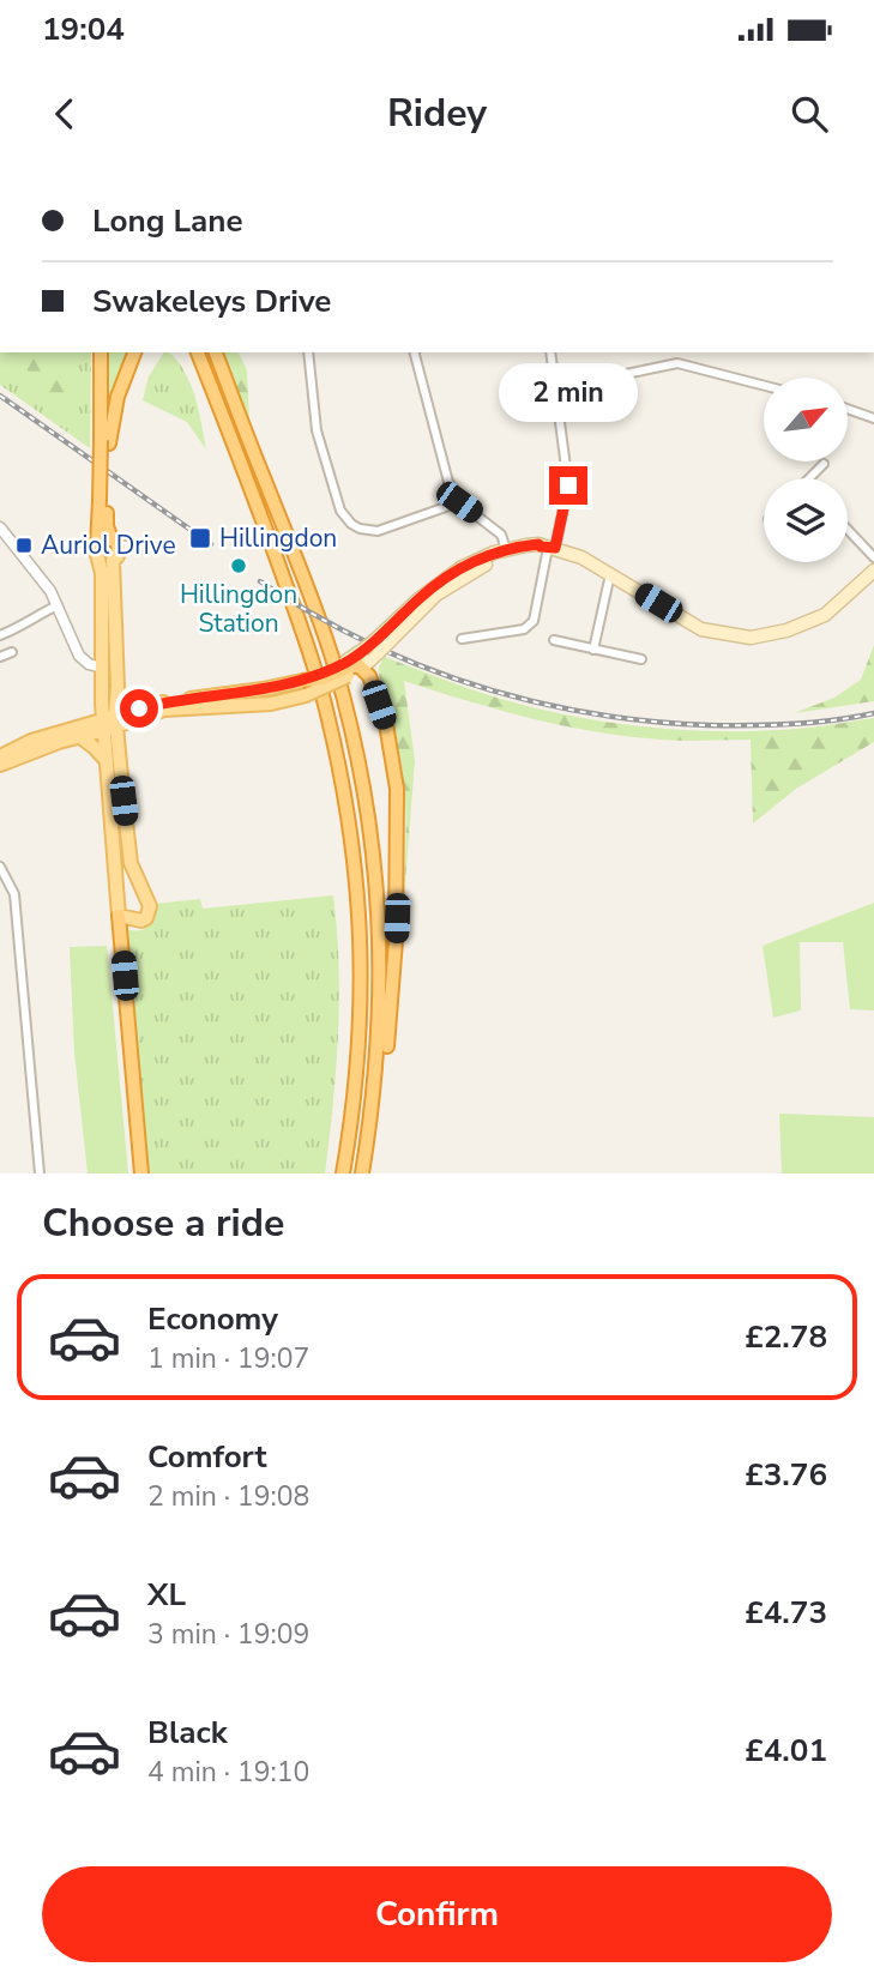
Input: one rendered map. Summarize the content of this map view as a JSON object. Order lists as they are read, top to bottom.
{
  "places": {
    "transit": ["Hillingdon", "Auriol Drive"],
    "other": ["Hillingdon Station"]
  },
  "north": "top right",
  "page": {
    "status": "19:04",
    "header": "Ridey",
    "banner": ["Long Lane", "Swakeleys Drive"],
    "bubble": "2 min",
    "heading": "Choose a ride",
    "list": [
      {
        "name": "Economy",
        "note": "1 min · 19:07",
        "value": "£2.78"
      },
      {
        "name": "Comfort",
        "note": "2 min · 19:08",
        "value": "£3.76"
      },
      {
        "name": "XL",
        "note": "3 min · 19:09",
        "value": "£4.73"
      },
      {
        "name": "Black",
        "note": "4 min · 19:10",
        "value": "£4.01"
      }
    ],
    "buttons": "Confirm"
  }
}
